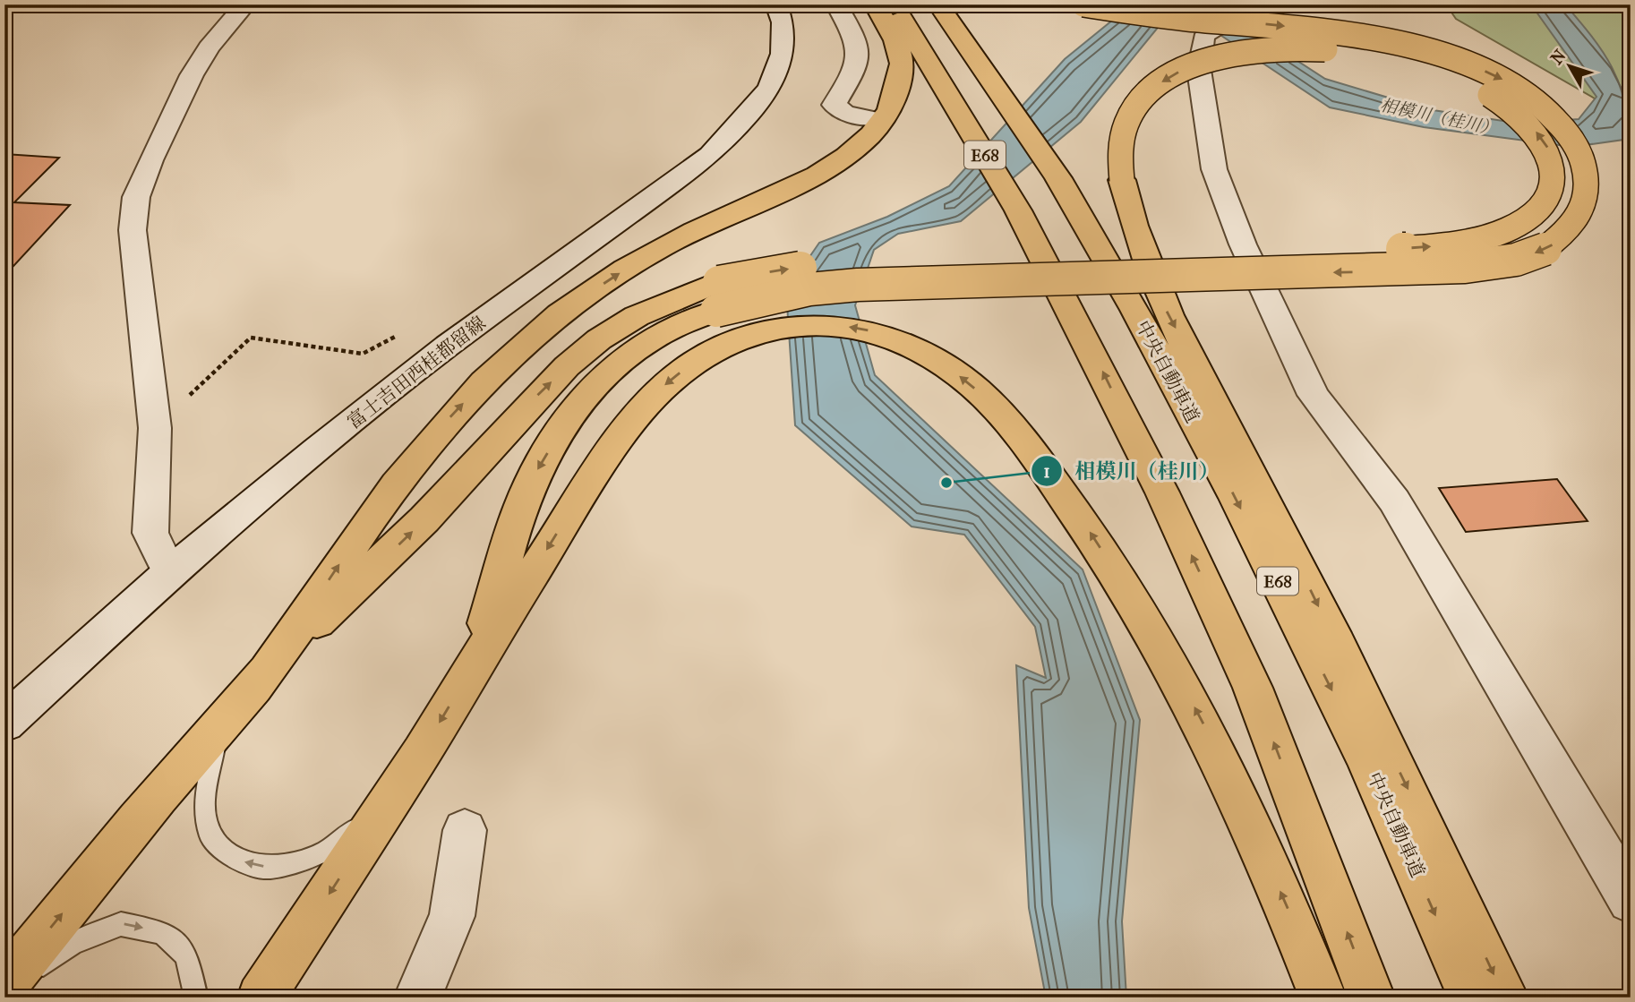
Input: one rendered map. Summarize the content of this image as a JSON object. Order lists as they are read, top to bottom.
{
  "streets": {
    "highway": ["E68", "中央自動車道"],
    "street": ["富士吉田西桂都留線"]
  },
  "water": ["相模川（桂川）"],
  "places": ["相模川（桂川）"],
  "north": "top left"
}
